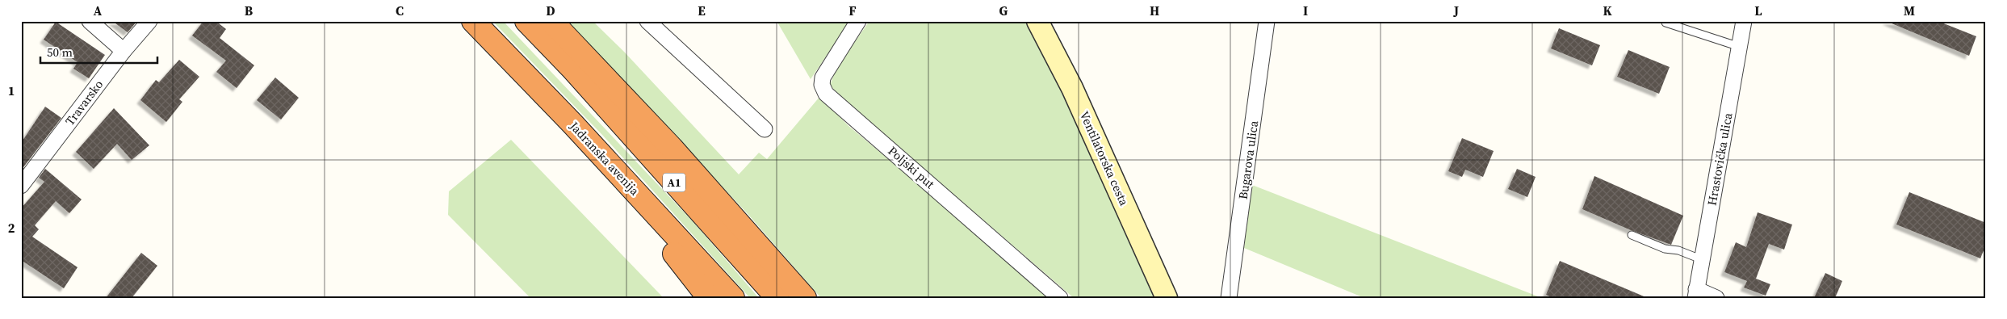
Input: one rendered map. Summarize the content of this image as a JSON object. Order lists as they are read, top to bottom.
{
  "streets": {
    "highway": ["Jadranska avenija", "A1"],
    "main road": ["Ventilatorska cesta"],
    "street": [
      "Travarsko",
      "Hrastovička ulica",
      "Bugarova ulica",
      "Poljski put"
    ]
  },
  "scale_bar": "50 m",
  "grid": {
    "columns": [
      "A",
      "B",
      "C",
      "D",
      "E",
      "F",
      "G",
      "H",
      "I",
      "J",
      "K",
      "L",
      "M"
    ],
    "rows": ["1", "2"]
  }
}
